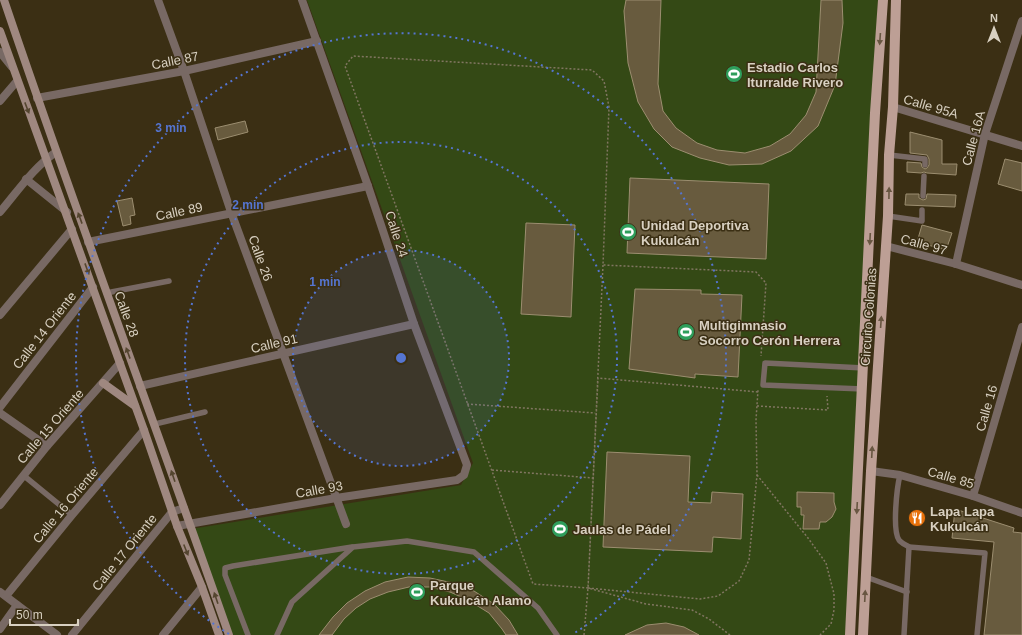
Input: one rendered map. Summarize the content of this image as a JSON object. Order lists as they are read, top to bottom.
{
  "streets": {
    "main road": ["Circuito Colonias"],
    "street": [
      "Calle 87",
      "Calle 95A",
      "Calle 16A",
      "Calle 89",
      "Calle 24",
      "Calle 97",
      "Calle 26",
      "Calle 28",
      "Calle 14 Oriente",
      "Calle 91",
      "Calle 16",
      "Calle 15 Oriente",
      "Calle 85",
      "Calle 93",
      "Calle 16 Oriente",
      "Calle 17 Oriente"
    ]
  },
  "crossings": [
    ["Calle 87", "Calle 24"],
    ["Calle 87", "Calle 26"],
    ["Calle 87", "Calle 28"],
    ["Calle 95A", "Calle 16A"],
    ["Calle 95A", "Circuito Colonias"],
    ["Calle 16A", "Calle 97"],
    ["Calle 89", "Calle 24"],
    ["Calle 89", "Calle 26"],
    ["Calle 89", "Calle 28"],
    ["Calle 24", "Calle 91"],
    ["Calle 24", "Calle 93"],
    ["Calle 97", "Circuito Colonias"],
    ["Calle 26", "Calle 91"],
    ["Calle 26", "Calle 93"],
    ["Calle 28", "Calle 14 Oriente"],
    ["Calle 28", "Calle 91"],
    ["Calle 28", "Calle 15 Oriente"],
    ["Calle 28", "Calle 93"],
    ["Calle 28", "Calle 16 Oriente"],
    ["Calle 28", "Calle 17 Oriente"],
    ["Circuito Colonias", "Calle 85"],
    ["Calle 16", "Calle 85"]
  ],
  "places": {
    "sports": [
      "Estadio Carlos Iturralde Rivero",
      "Unidad Deportiva Kukulcán",
      "Multigimnasio Socorro Cerón Herrera",
      "Jaulas de Pádel",
      "Parque Kukulcán Alamo"
    ],
    "restaurant": ["Lapa Lapa Kukulcán"]
  },
  "scale_bar": "50 m",
  "north": "top",
  "rings": ["3 min", "2 min", "1 min"]
}
